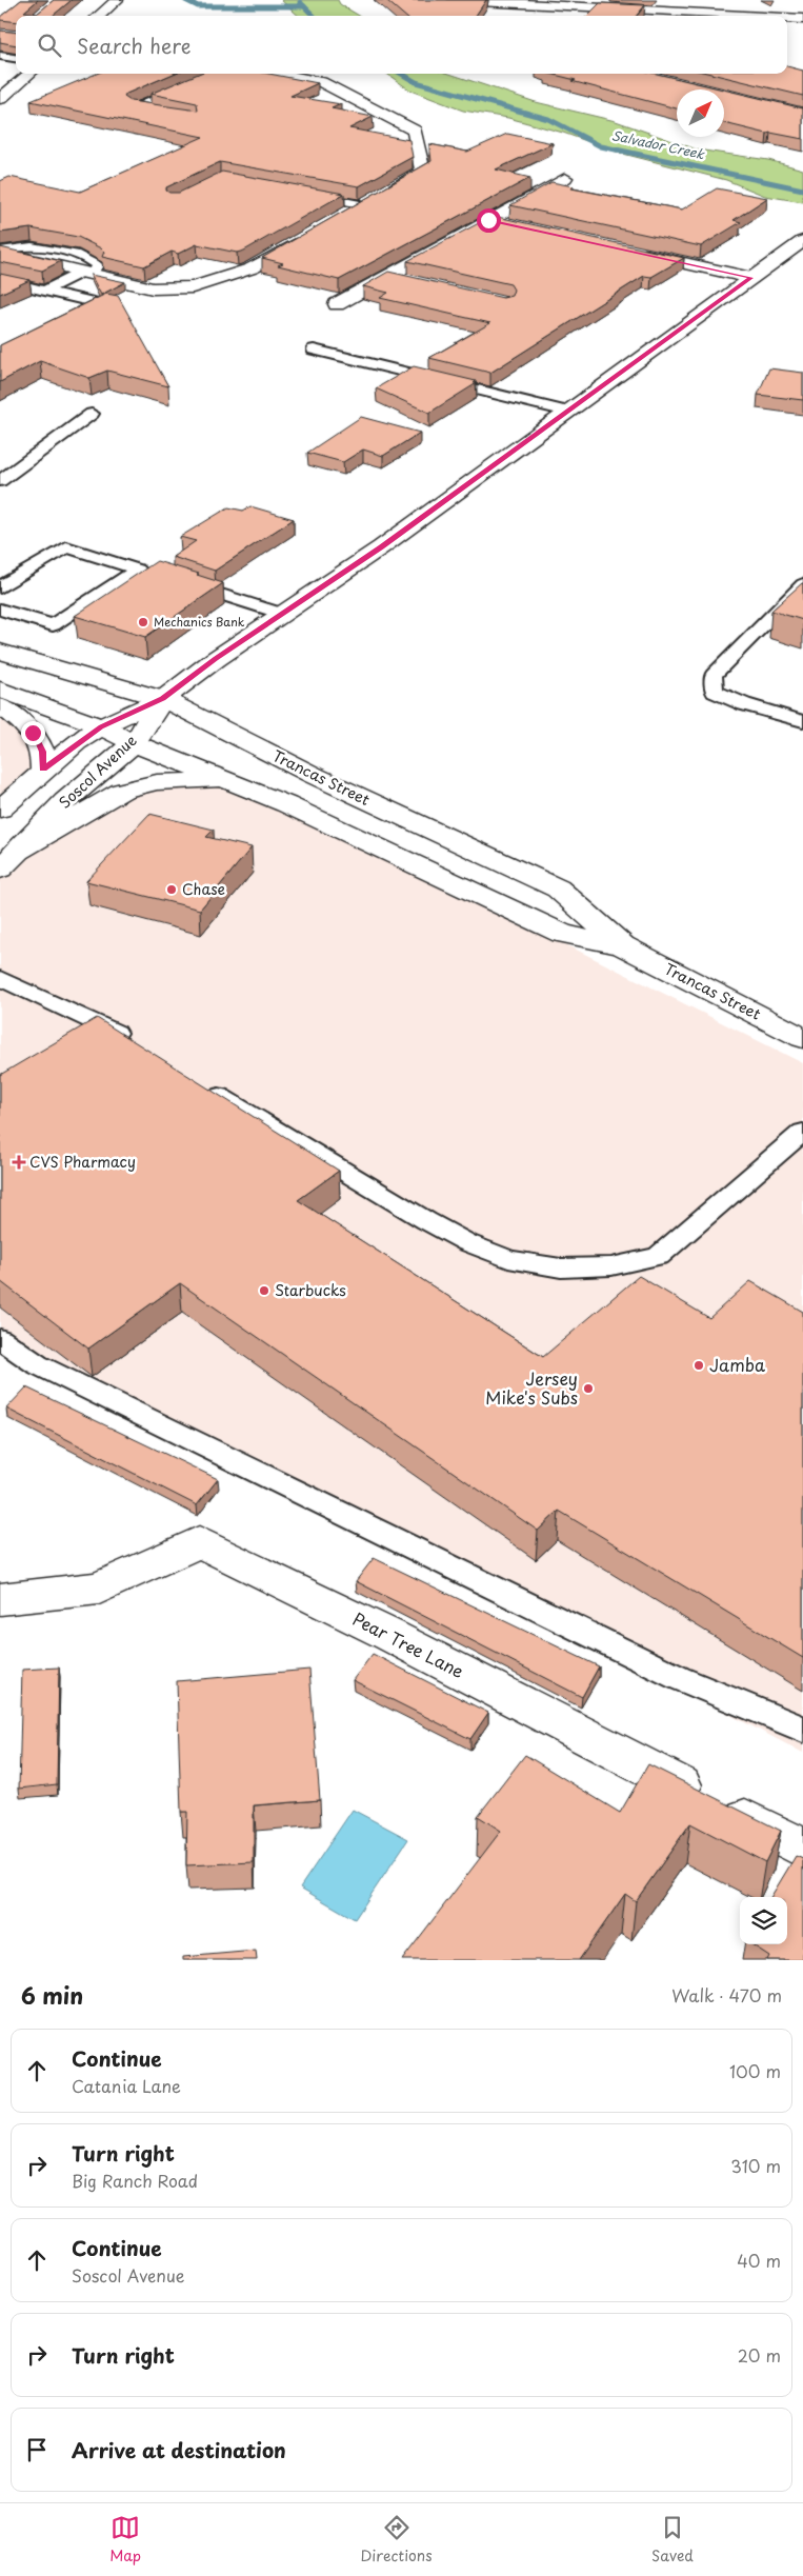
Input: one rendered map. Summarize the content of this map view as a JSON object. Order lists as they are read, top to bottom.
{
  "streets": {
    "street": ["Soscol Avenue", "Trancas Street", "Pear Tree Lane"]
  },
  "crossings": [
    ["Soscol Avenue", "Trancas Street"]
  ],
  "water": ["Salvador Creek"],
  "places": {
    "other": [
      "Mechanics Bank",
      "Chase",
      "Starbucks",
      "Jamba",
      "Jersey Mike's Subs"
    ],
    "health": ["CVS Pharmacy"]
  },
  "north": "top right",
  "page": {
    "search": "Search here",
    "heading": ["6 min", "Walk · 470 m"],
    "list": [
      ["Continue", "Catania Lane", "100 m"],
      ["Turn right", "Big Ranch Road", "310 m"],
      ["Continue", "Soscol Avenue", "40 m"],
      ["Turn right", "20 m"],
      "Arrive at destination"
    ],
    "nav": ["Map", "Directions", "Saved"]
  }
}
